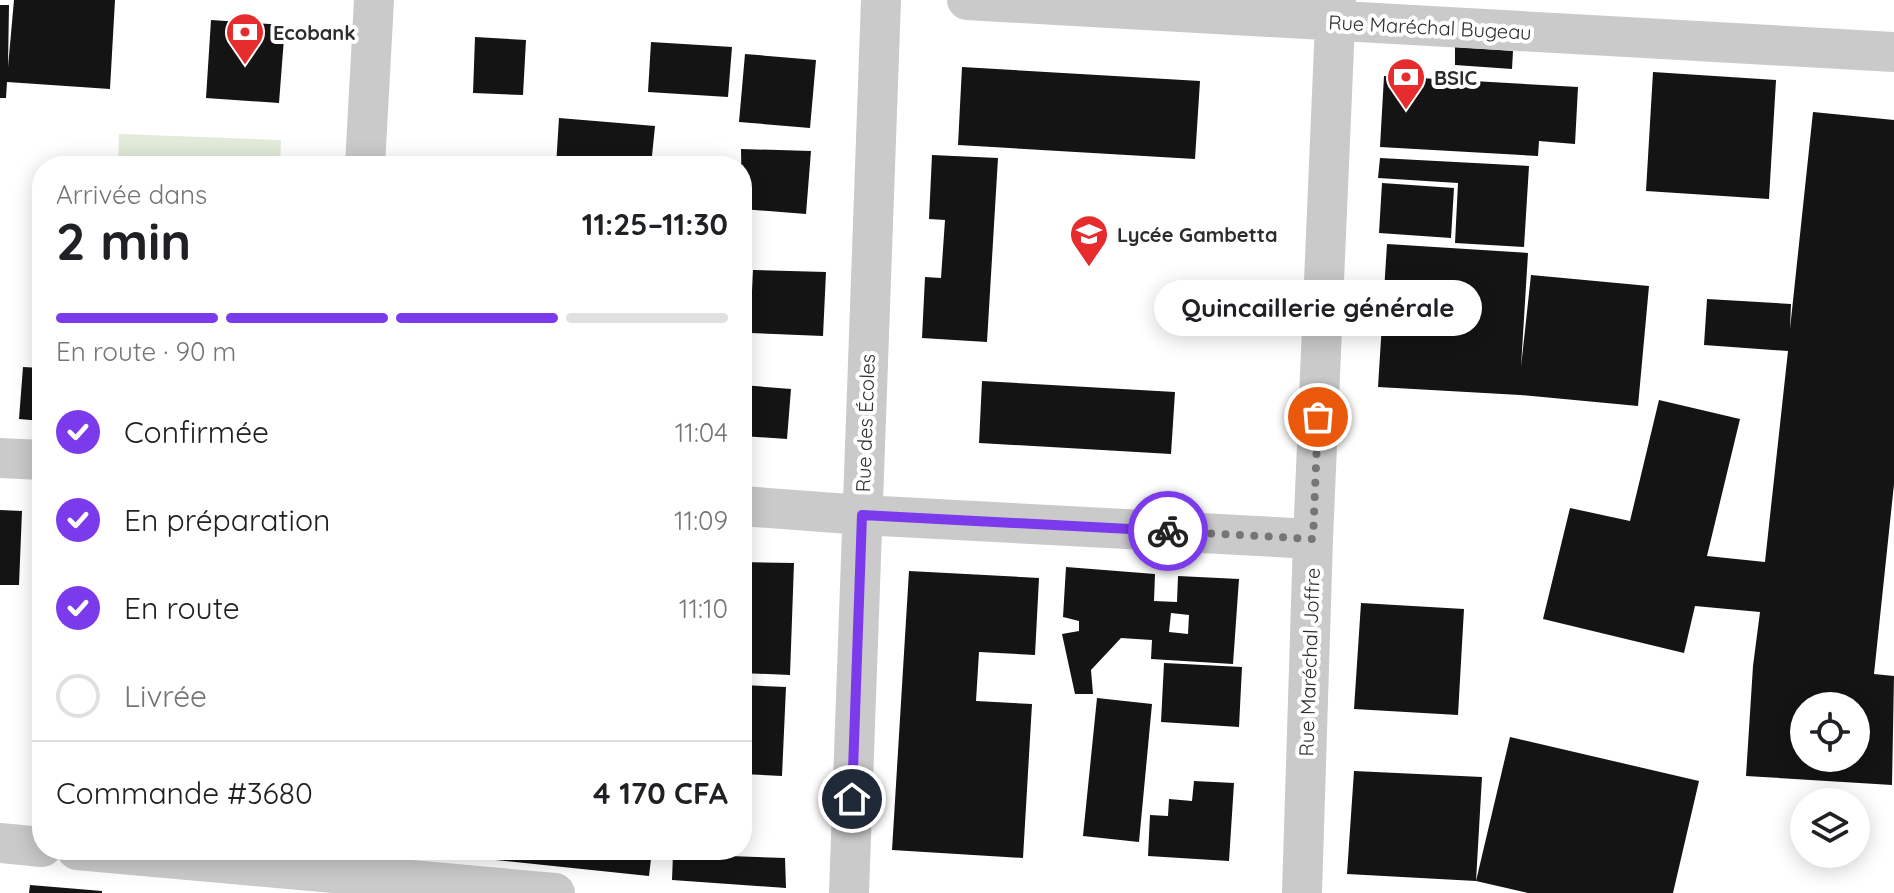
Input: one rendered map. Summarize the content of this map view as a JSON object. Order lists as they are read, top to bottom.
{
  "streets": {
    "street": ["Rue Maréchal Bugeau", "Rue des Écoles", "Rue Maréchal Joffre"]
  },
  "crossings": [
    ["Rue Maréchal Bugeau", "Rue Maréchal Joffre"]
  ],
  "places": {
    "bank": ["Ecobank", "BSIC"],
    "school or university": ["Lycée Gambetta"],
    "other": ["Quincaillerie générale"]
  },
  "page": {
    "heading": ["2 min", "Arrivée dans", "11:25–11:30"],
    "panel": ["Commande #3680", "4 170 CFA"],
    "bubble": "Quincaillerie générale",
    "bar": "En route · 90 m",
    "list": [
      ["Confirmée", "11:04"],
      ["En préparation", "11:09"],
      ["En route", "11:10"],
      "Livrée"
    ]
  }
}
